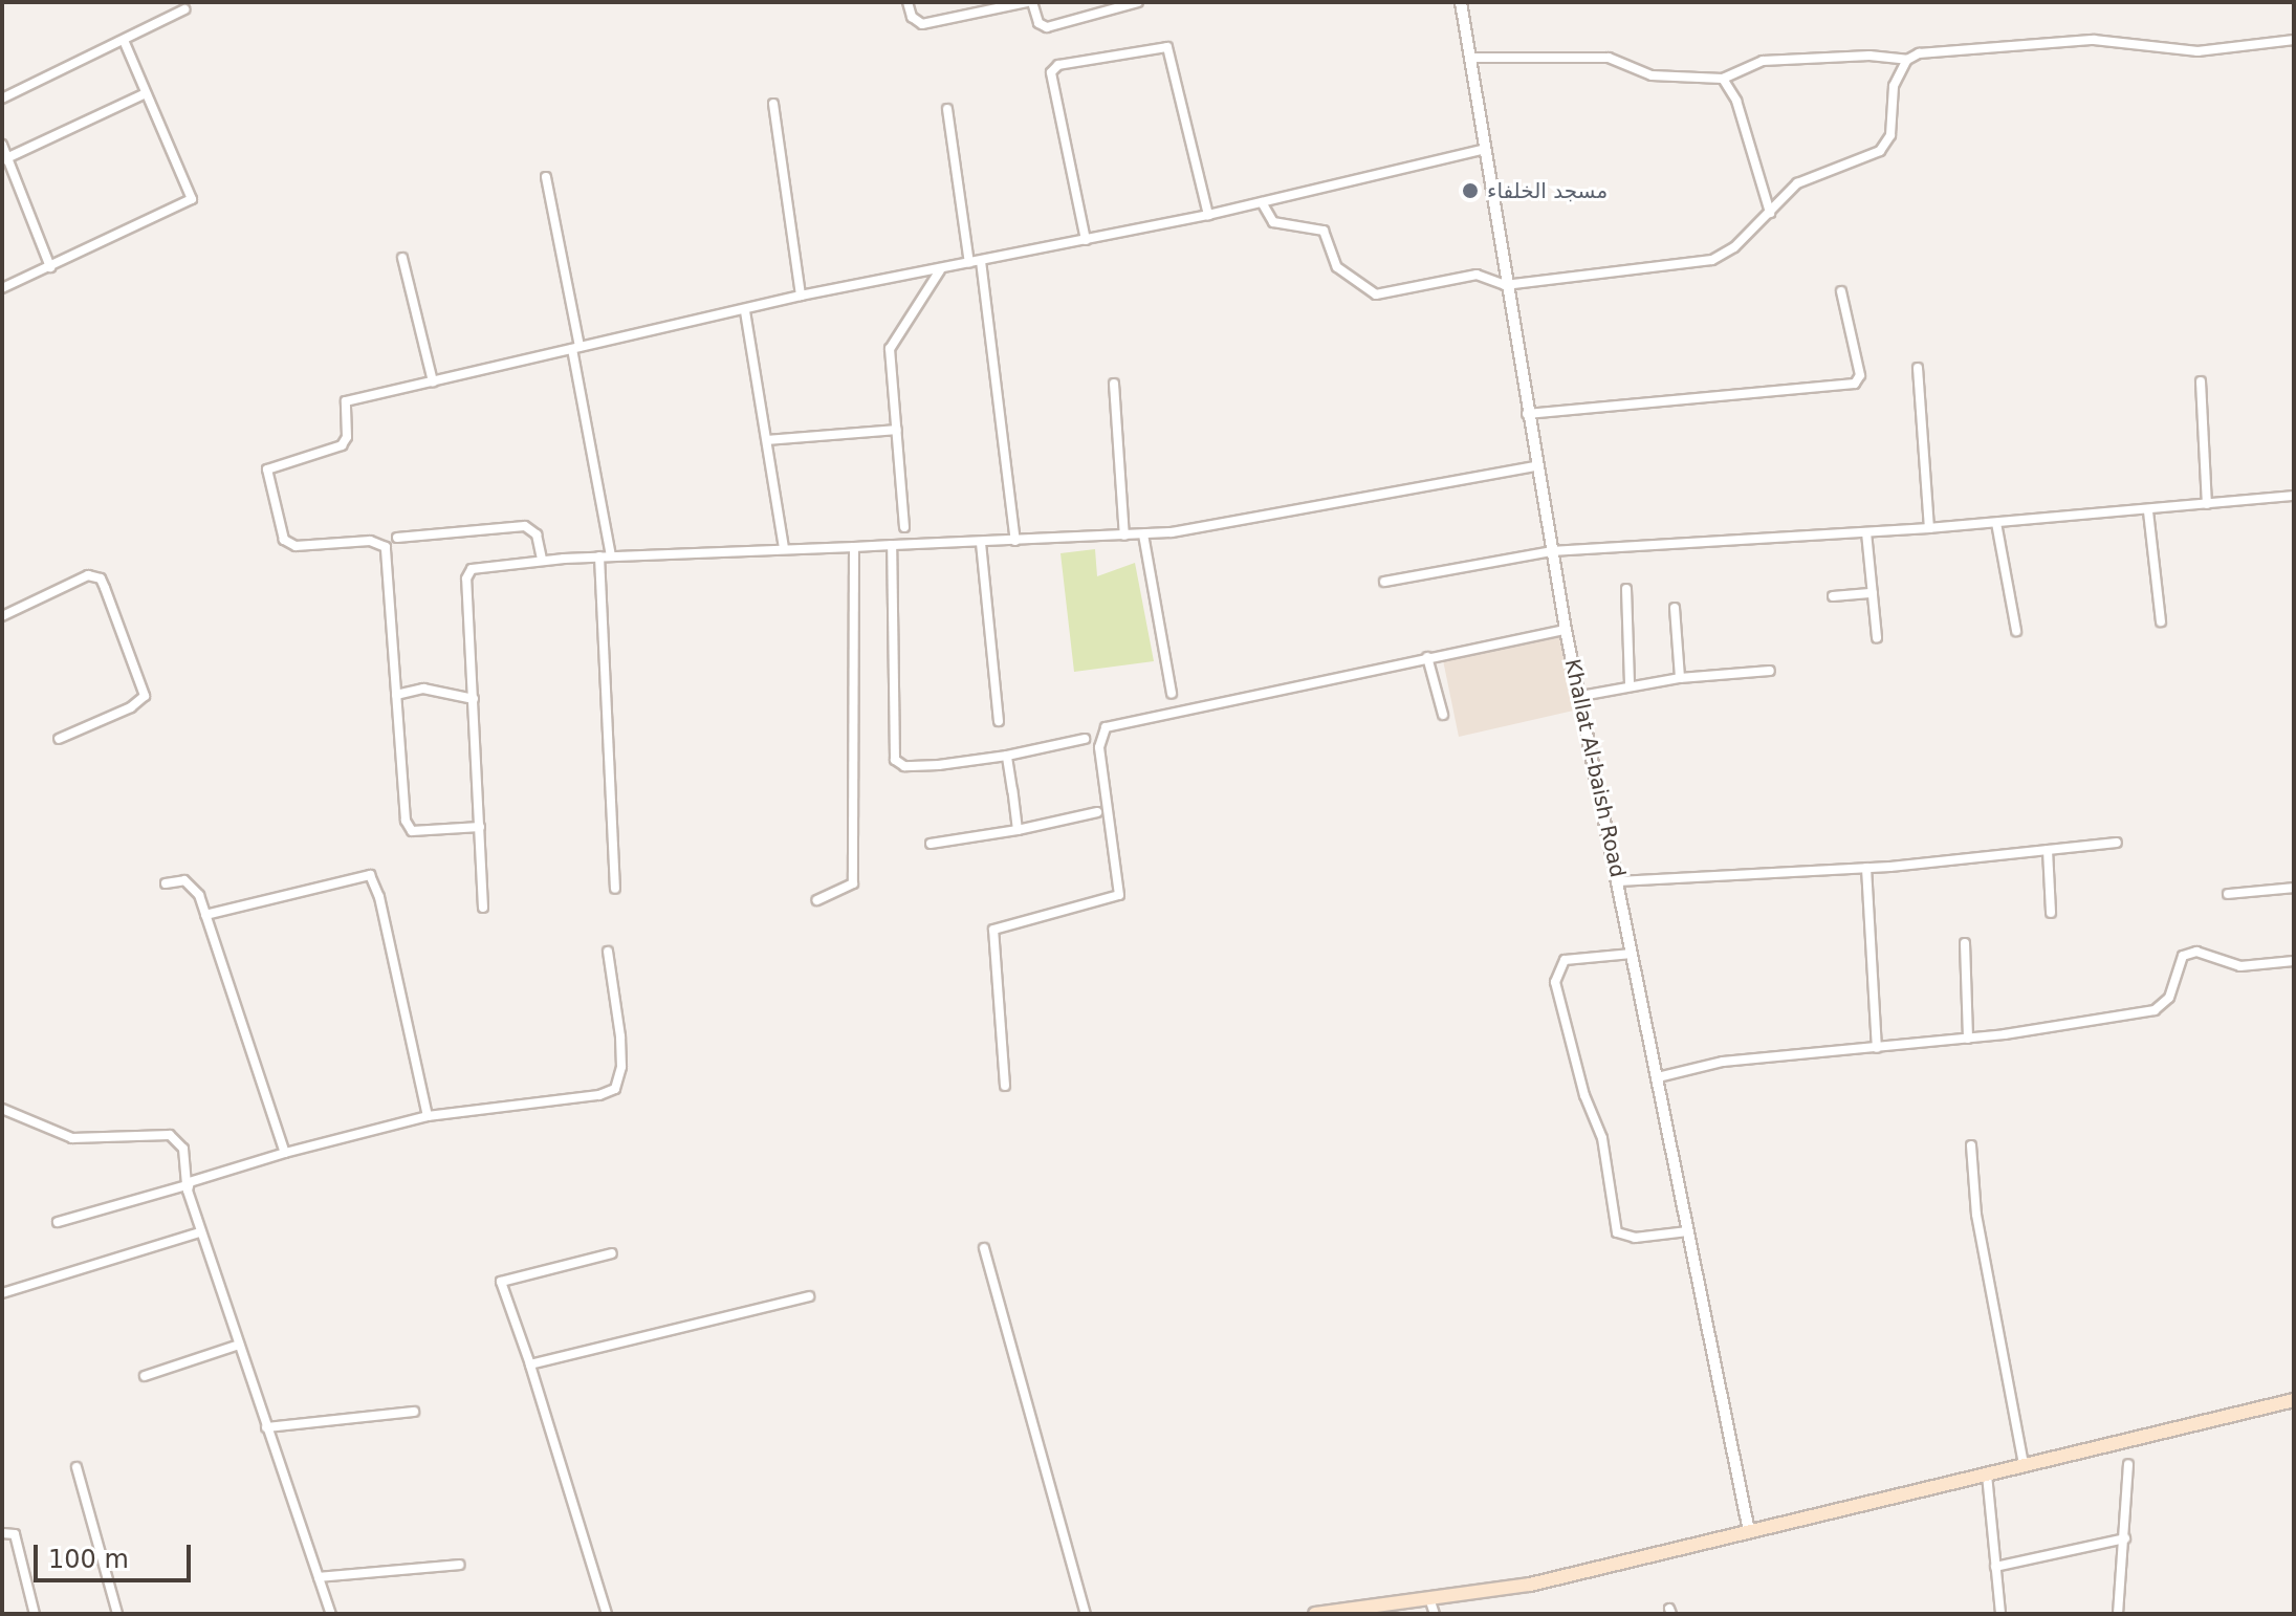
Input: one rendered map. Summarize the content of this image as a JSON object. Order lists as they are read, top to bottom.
{
  "streets": {
    "street": ["Khallat Al-baish Road"]
  },
  "places": ["مسجد الخلفاء"],
  "scale_bar": "100 m"
}
